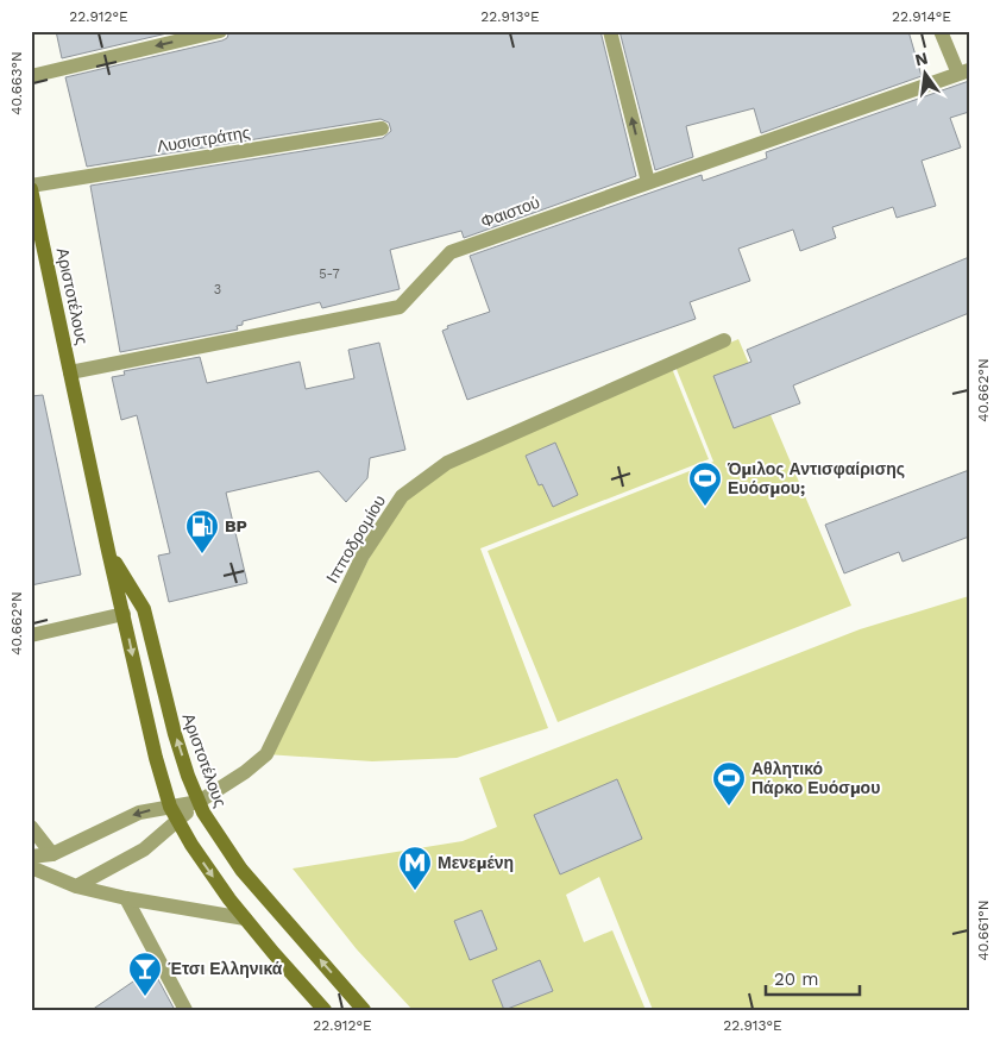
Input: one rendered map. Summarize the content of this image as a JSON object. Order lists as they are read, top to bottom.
{
  "streets": {
    "main road": ["Αριστοτέλους"],
    "street": ["Λυσιστράτης", "Φαιστού", "Ιπποδρομίου"]
  },
  "crossings": [
    ["Λυσιστράτης", "Αριστοτέλους"],
    ["Φαιστού", "Αριστοτέλους"],
    ["Αριστοτέλους", "Ιπποδρομίου"]
  ],
  "places": {
    "sports": ["Όμιλος Αντισφαίρισης Ευόσμου;", "Αθλητικό Πάρκο Ευόσμου"],
    "fuel station": ["BP"],
    "metro station": ["Μενεμένη"],
    "bar": ["Έτσι Ελληνικά"]
  },
  "house_numbers": ["5-7", "3"],
  "scale_bar": "20 m",
  "north": "top",
  "coordinates": [
    "22.912°E",
    "22.913°E",
    "22.914°E",
    "40.663°N",
    "40.662°N",
    "40.661°N"
  ]
}
